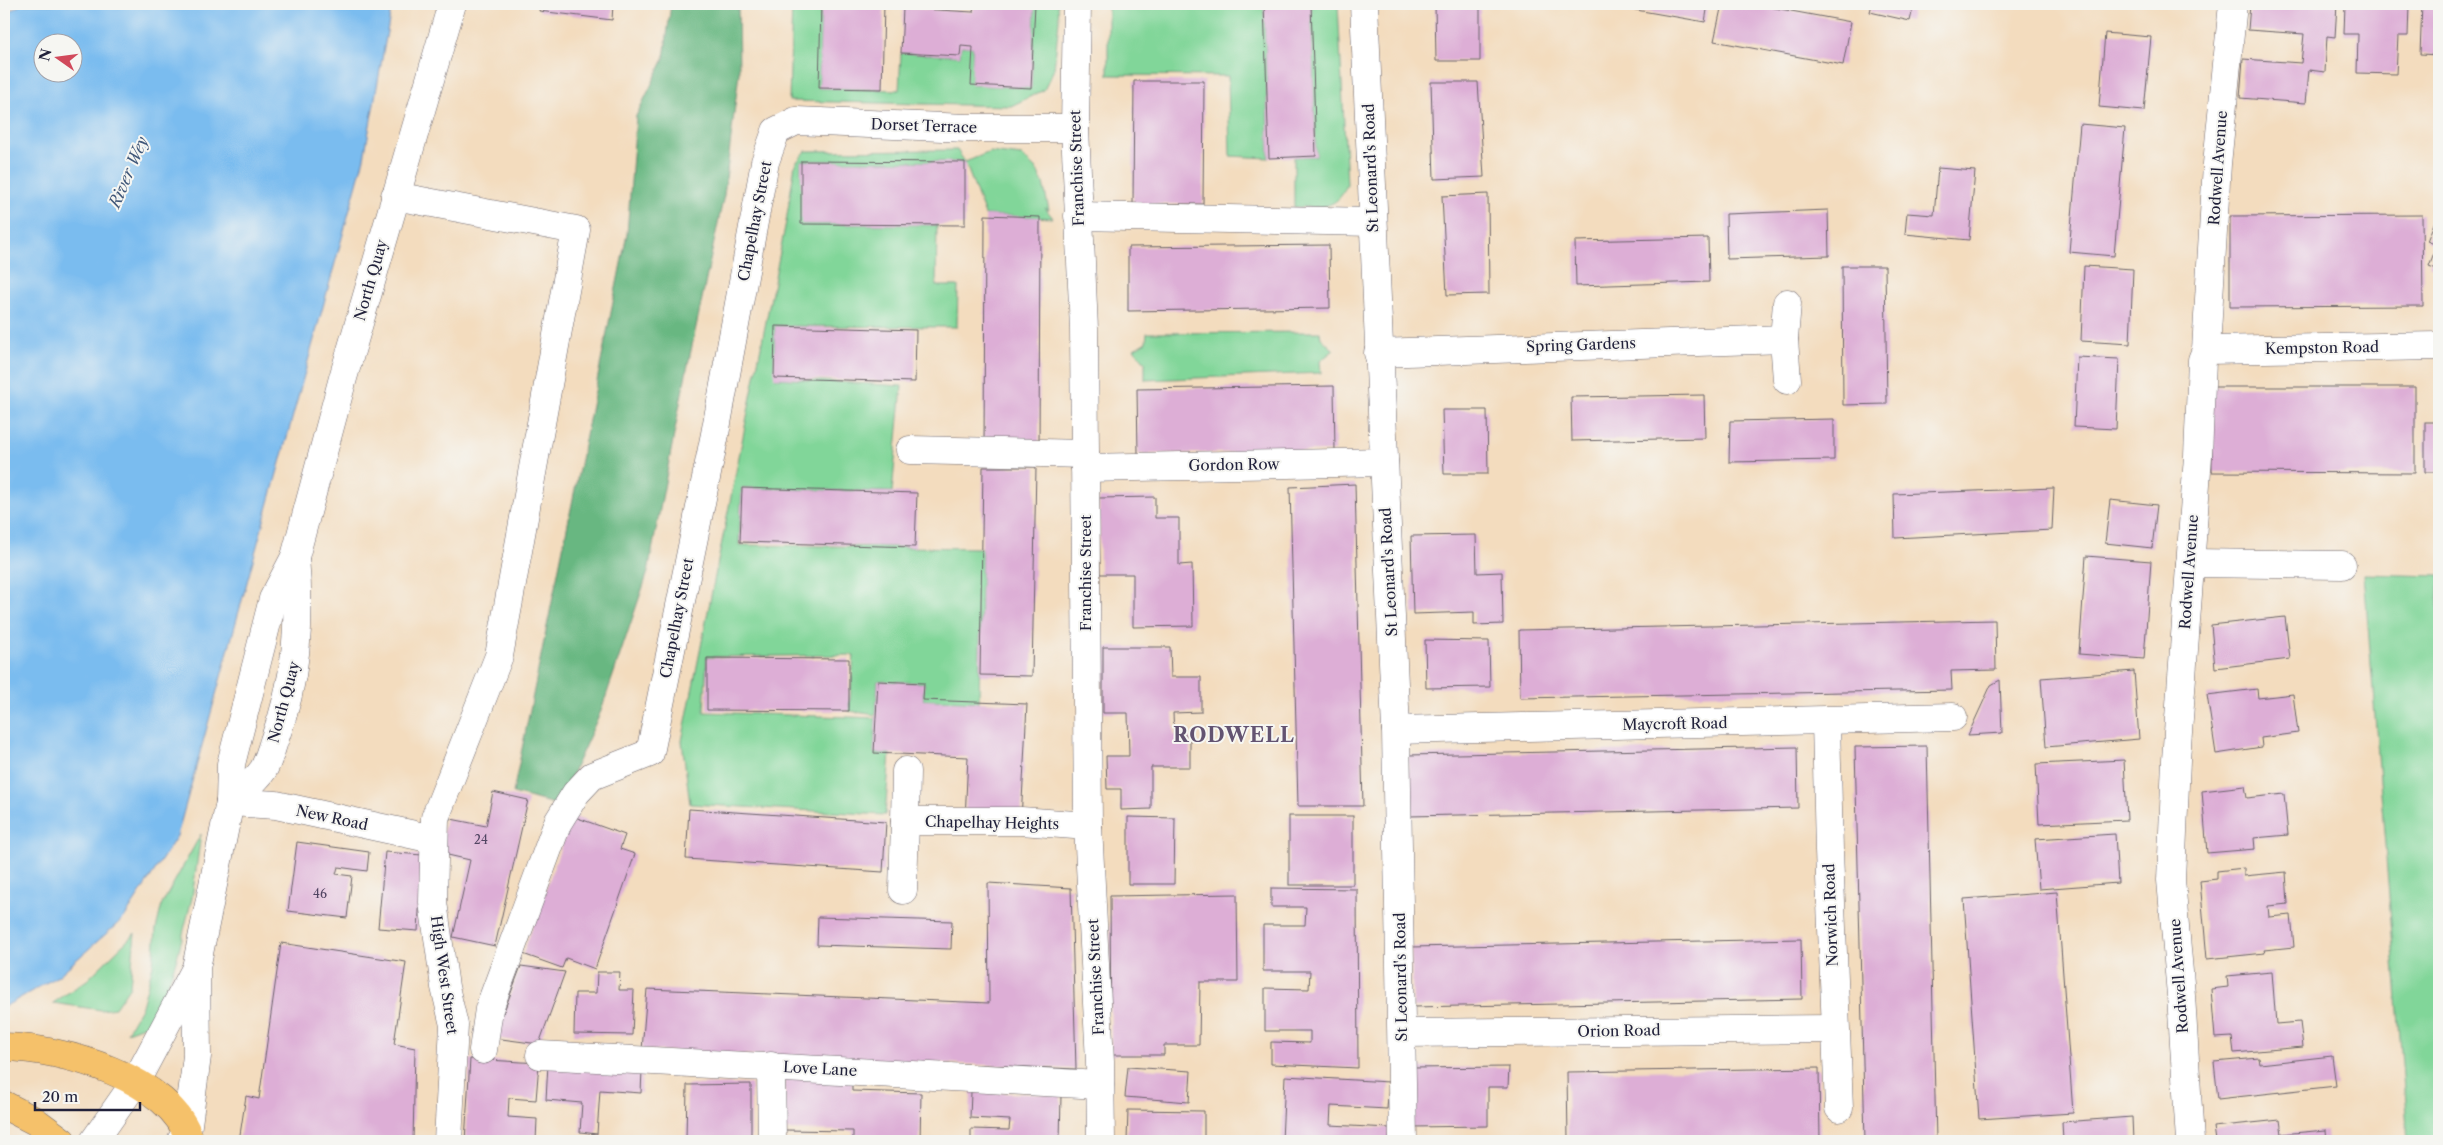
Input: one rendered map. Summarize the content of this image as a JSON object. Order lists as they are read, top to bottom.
{
  "streets": {
    "street": [
      "Dorset Terrace",
      "Franchise Street",
      "St Leonard's Road",
      "Rodwell Avenue",
      "Chapelhay Street",
      "North Quay",
      "Spring Gardens",
      "Kempston Road",
      "Gordon Row",
      "Maycroft Road",
      "New Road",
      "Chapelhay Heights",
      "Norwich Road",
      "High West Street",
      "Orion Road",
      "Love Lane"
    ]
  },
  "crossings": [
    ["Dorset Terrace", "Franchise Street"],
    ["Dorset Terrace", "Chapelhay Street"],
    ["Franchise Street", "Gordon Row"],
    ["Franchise Street", "Chapelhay Heights"],
    ["Franchise Street", "Love Lane"],
    ["St Leonard's Road", "Spring Gardens"],
    ["St Leonard's Road", "Gordon Row"],
    ["St Leonard's Road", "Maycroft Road"],
    ["St Leonard's Road", "Orion Road"],
    ["Rodwell Avenue", "Kempston Road"],
    ["North Quay", "New Road"],
    ["North Quay", "High West Street"],
    ["Maycroft Road", "Norwich Road"],
    ["New Road", "High West Street"],
    ["Norwich Road", "Orion Road"]
  ],
  "districts": ["RODWELL"],
  "water": ["River Wey"],
  "house_numbers": ["24", "46"],
  "scale_bar": "20 m",
  "north": "left"
}
